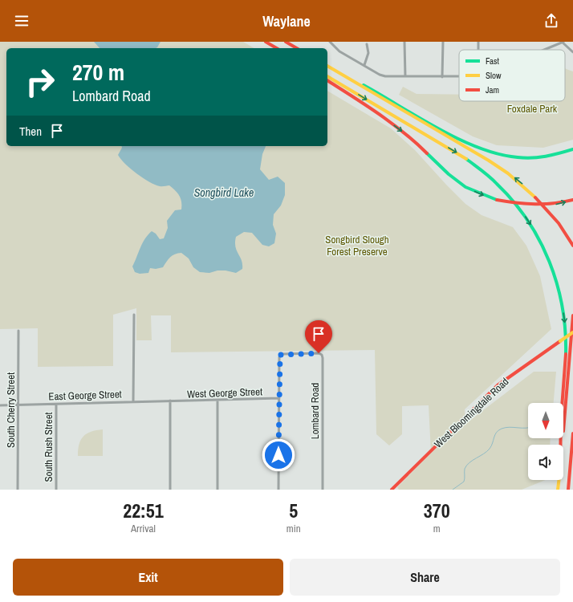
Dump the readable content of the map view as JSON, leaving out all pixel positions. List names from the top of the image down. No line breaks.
{"streets":{"main road":["West Bloomingdale Road"],"street":["West George Street","East George Street","South Cherry Street","Lombard Road","South Rush Street"]},"crossings":[["West George Street","East George Street"],["West George Street","Lombard Road"],["East George Street","South Cherry Street"],["East George Street","South Rush Street"]],"water":["Songbird Lake"],"parks":["Foxdale Park","Songbird Slough Forest Preserve"],"legend":["Fast","Slow","Jam"],"north":"bottom","page":{"header":"Waylane","turn":["270 m","Lombard Road"],"then":"Then","eta":["22:51","Arrival","5","min","370","m"],"buttons":["Exit","Share"]}}
